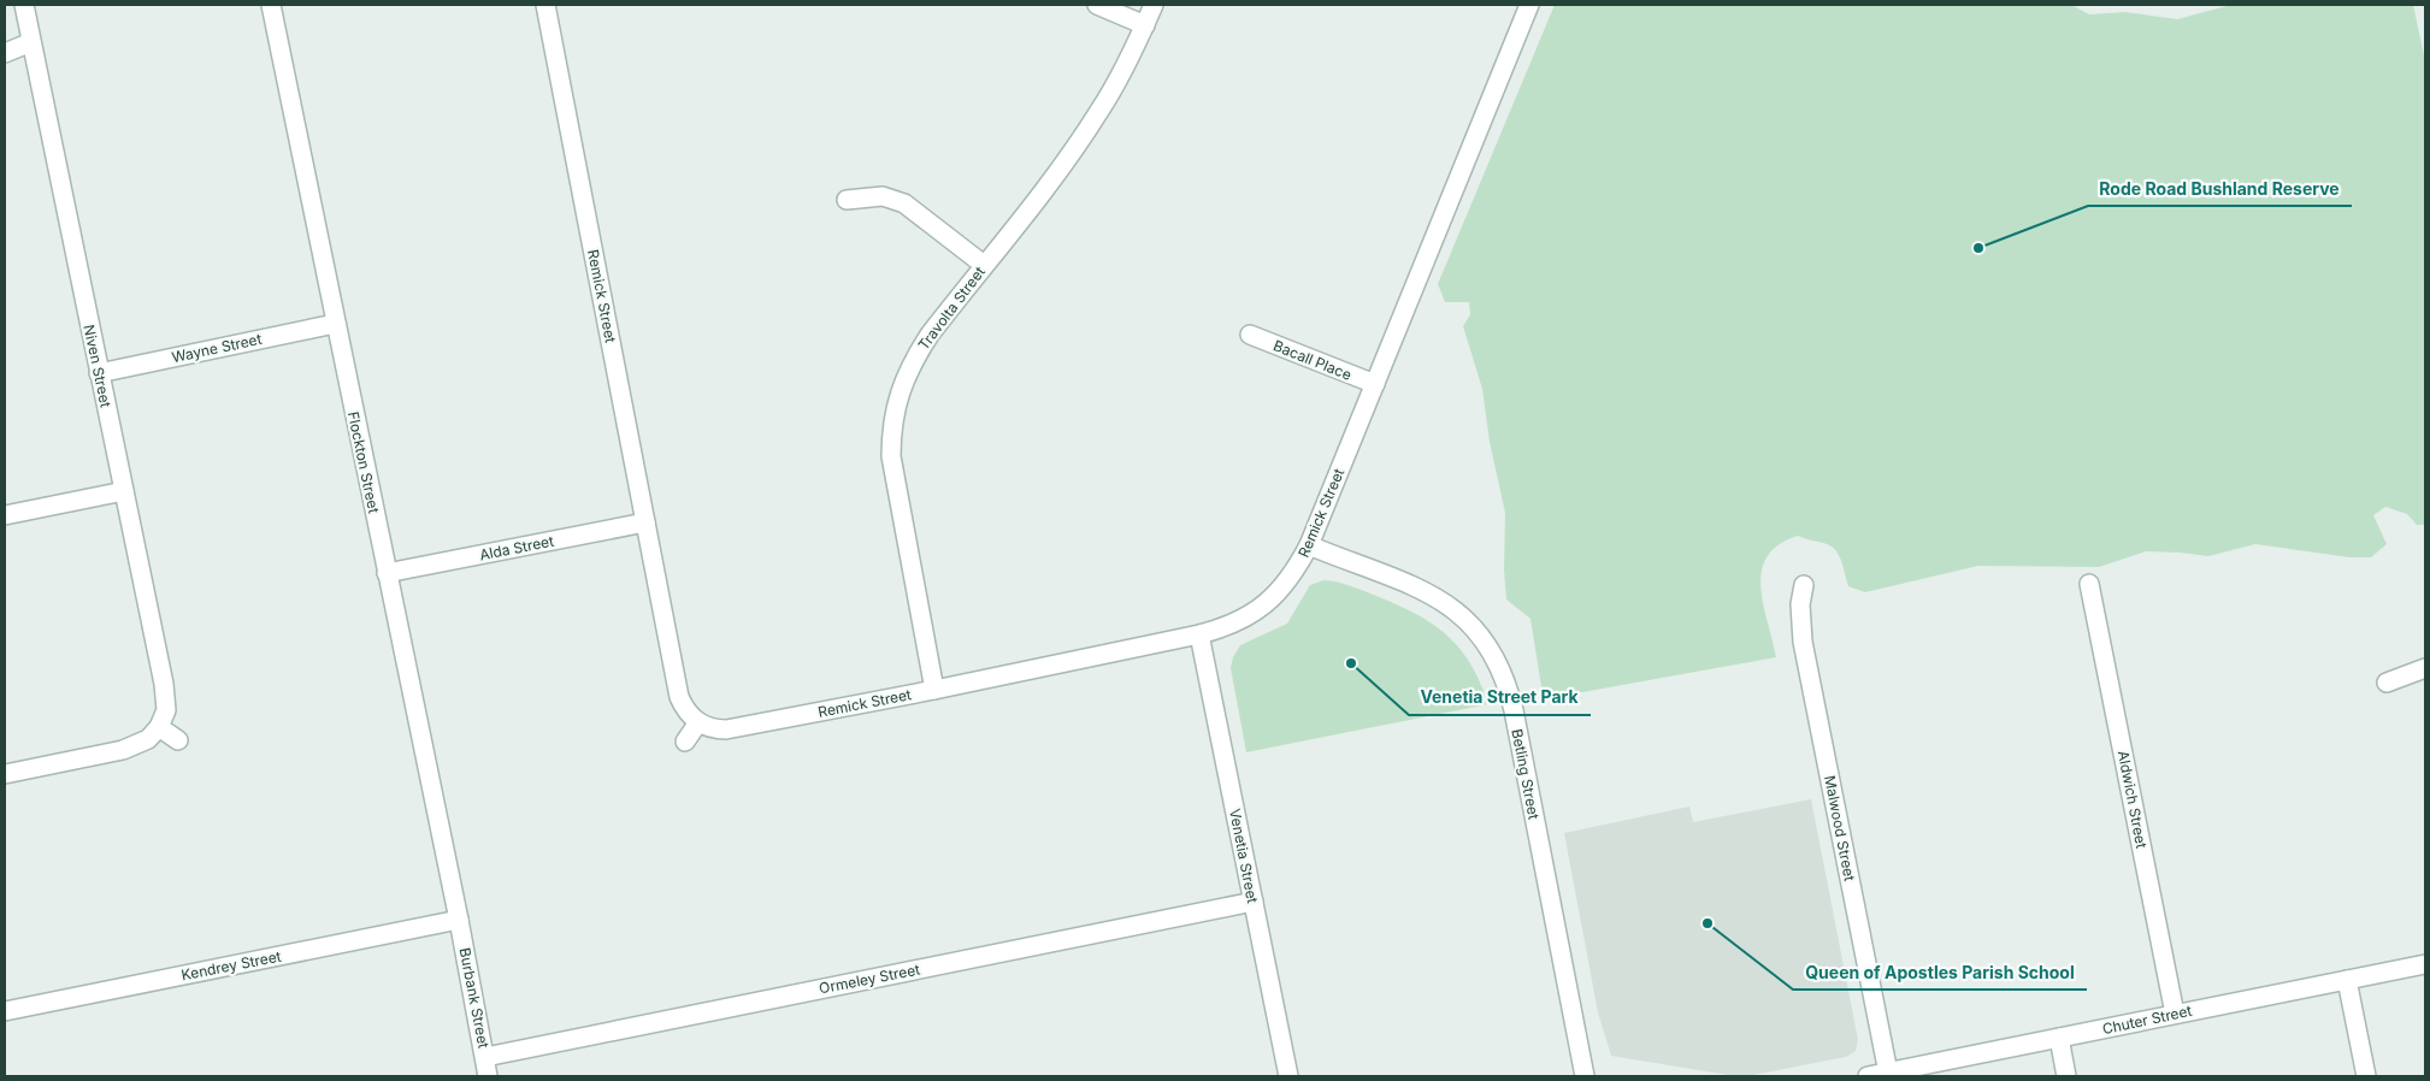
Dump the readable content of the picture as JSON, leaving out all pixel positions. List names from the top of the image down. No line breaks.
{"streets":{"street":["Remick Street","Travolta Street","Wayne Street","Bacall Place","Niven Street","Flockton Street","Alda Street","Betling Street","Aldwich Street","Malwood Street","Venetia Street","Kendrey Street","Ormeley Street","Burbank Street","Chuter Street"]},"crossings":[["Remick Street","Travolta Street"],["Remick Street","Bacall Place"],["Remick Street","Alda Street"],["Remick Street","Betling Street"],["Remick Street","Venetia Street"],["Wayne Street","Niven Street"],["Wayne Street","Flockton Street"],["Flockton Street","Alda Street"],["Flockton Street","Kendrey Street"],["Flockton Street","Burbank Street"],["Aldwich Street","Chuter Street"],["Malwood Street","Chuter Street"],["Venetia Street","Ormeley Street"],["Kendrey Street","Burbank Street"],["Ormeley Street","Burbank Street"]],"places":["Rode Road Bushland Reserve","Venetia Street Park","Queen of Apostles Parish School"]}
